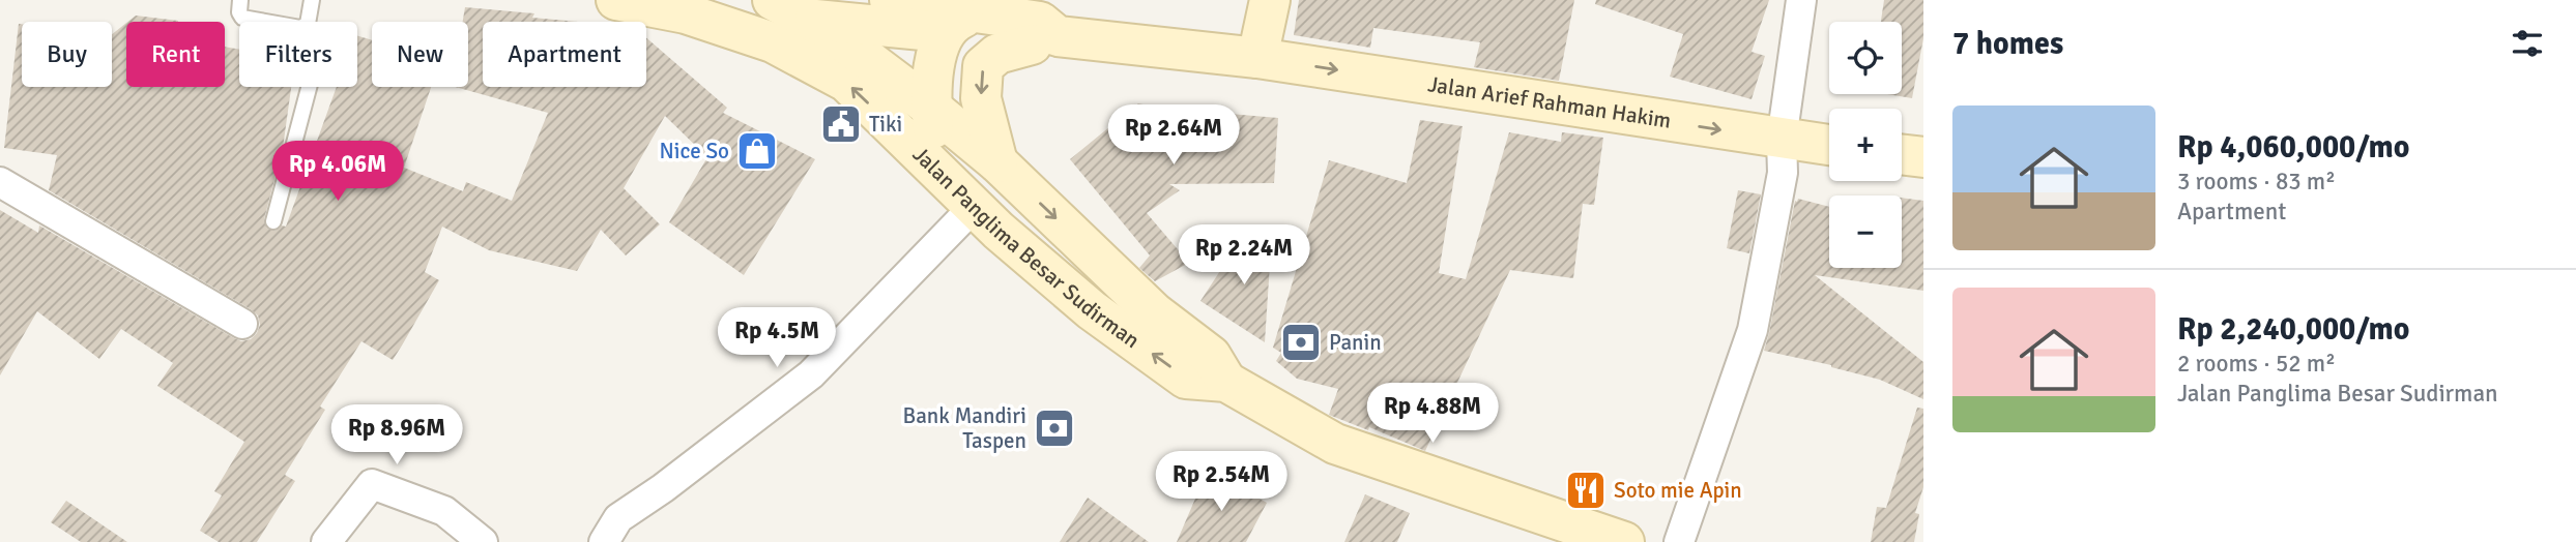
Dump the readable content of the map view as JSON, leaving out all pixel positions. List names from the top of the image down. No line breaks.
{"streets":{"main road":["Jalan Arief Rahman Hakim","Jalan Panglima Besar Sudirman"]},"crossings":[["Jalan Arief Rahman Hakim","Jalan Panglima Besar Sudirman"]],"one_way":["Jalan Arief Rahman Hakim"],"places":{"public building":["Tiki"],"shop":["Nice So"],"bank":["Panin","Bank Mandiri Taspen"],"restaurant":["Soto mie Apin"]},"page":{"heading":"7 homes","map_buttons":["+","−"],"chip":["Buy","Rent","Filters","New","Apartment"],"list":[{"name":"Rp 4,060,000/mo","note":"3 rooms · 83 m² · Apartment"},{"name":"Rp 2,240,000/mo","note":"2 rooms · 52 m² · Jalan Panglima Besar Sudirman"}],"price":["Rp 2.64M","Rp 4.06M","Rp 2.24M","Rp 4.5M","Rp 4.88M","Rp 8.96M","Rp 2.54M"]}}
